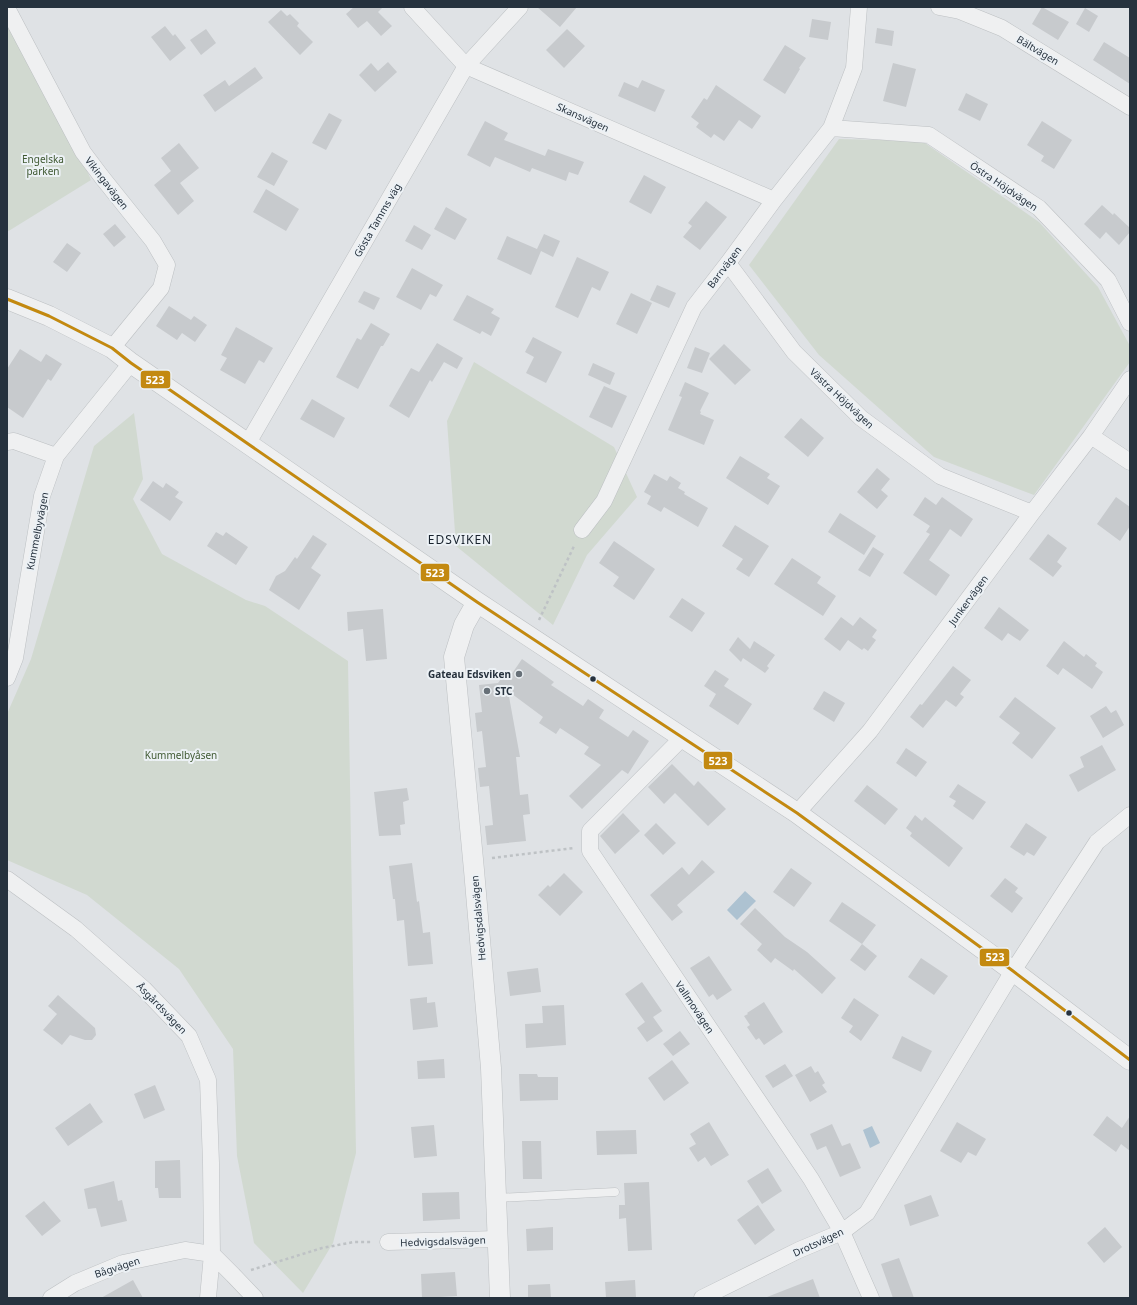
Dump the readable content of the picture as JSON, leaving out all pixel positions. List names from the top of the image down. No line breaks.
{"streets":{"street":["Bältvägen","Skansvägen","Vikingavägen","Östra Höjdvägen","Gösta Tamms väg","Barrvägen","Västra Höjdvägen","Kummelbyvägen","Junkervägen","Hedvigsdalsvägen","Vallmovägen","Åsgårdsvägen","Drotsvägen","Bågvägen"]},"crossings":[["Skansvägen","Gösta Tamms väg"],["Skansvägen","Barrvägen"],["Östra Höjdvägen","Barrvägen"],["Barrvägen","Västra Höjdvägen"],["Västra Höjdvägen","Junkervägen"],["Vallmovägen","Drotsvägen"],["Åsgårdsvägen","Bågvägen"]],"districts":["EDSVIKEN"],"parks":["Engelska parken","Kummelbyåsen"],"places":["Gateau Edsviken","STC"],"lines":["transit line 523"]}
